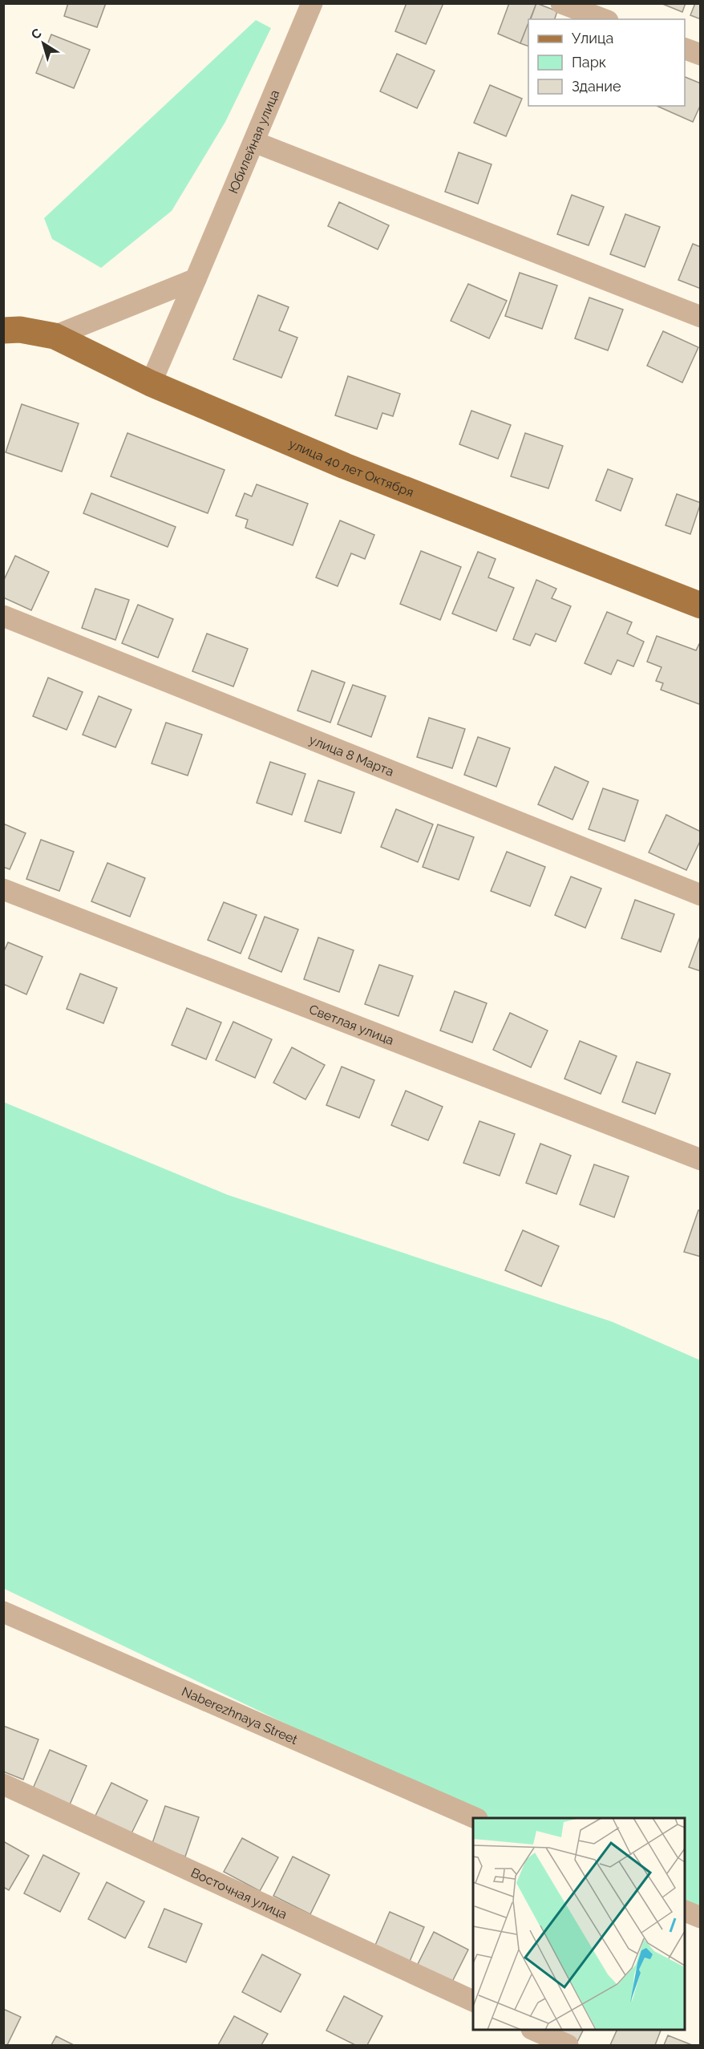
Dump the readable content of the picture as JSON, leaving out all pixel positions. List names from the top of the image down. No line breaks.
{"streets":{"main road":["улица 40 лет Октября"],"street":["Юбилейная улица","улица 8 Марта","Светлая улица","Naberezhnaya Street","Восточная улица"]},"crossings":[["Юбилейная улица","улица 40 лет Октября"]],"legend":["Улица","Парк","Здание"],"north":"top left"}
